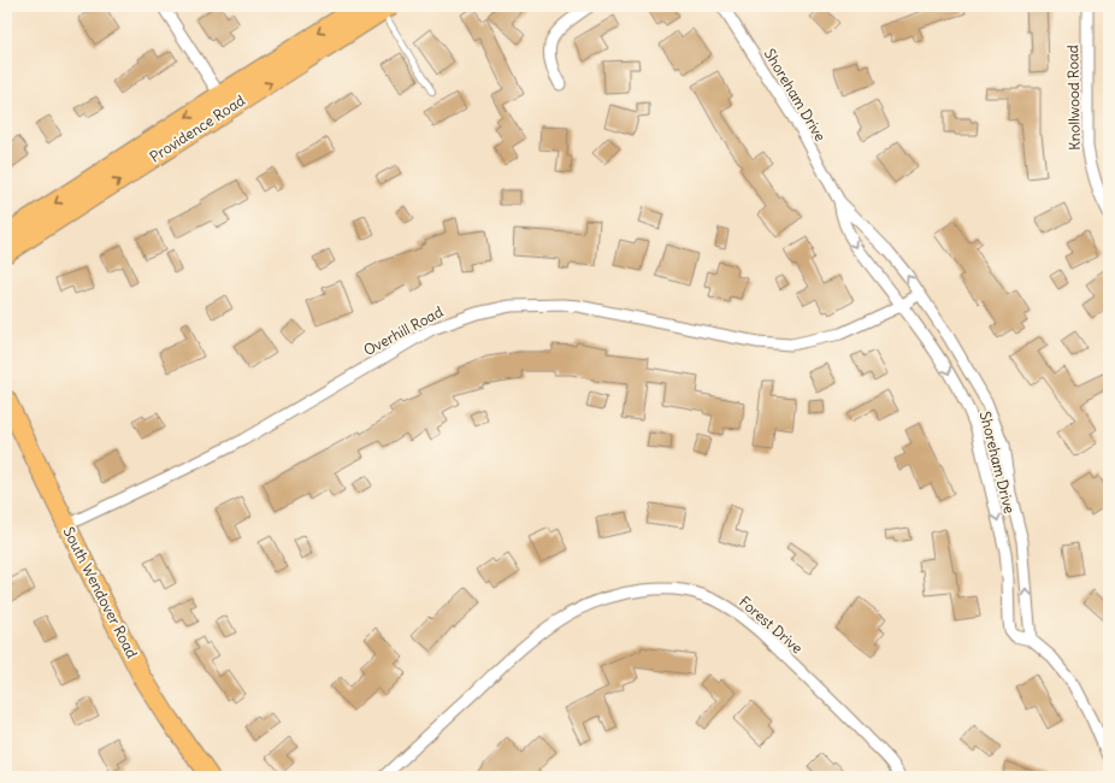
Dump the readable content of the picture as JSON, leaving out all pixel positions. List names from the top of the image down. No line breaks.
{"streets":{"main road":["Providence Road","South Wendover Road"],"street":["Shoreham Drive","Knollwood Road","Overhill Road","Forest Drive"]},"crossings":[["Shoreham Drive","Overhill Road"],["Overhill Road","South Wendover Road"]]}
